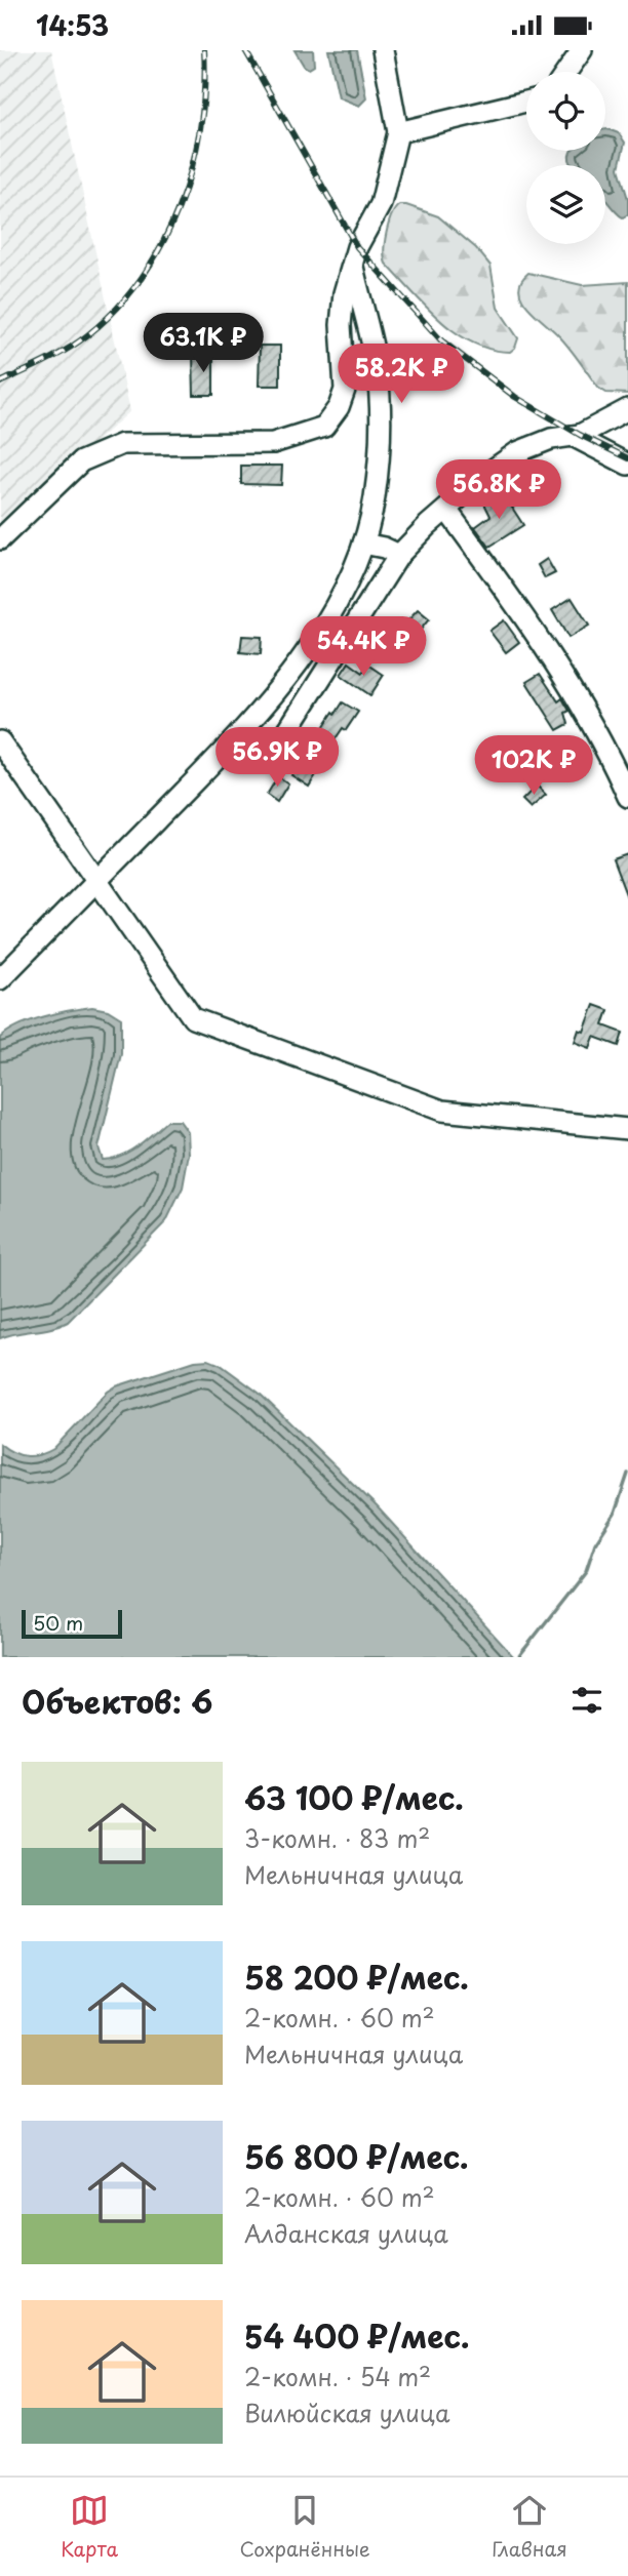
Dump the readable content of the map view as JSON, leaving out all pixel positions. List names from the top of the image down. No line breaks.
{"scale_bar":"50 m","page":{"status":"14:53","price":["63.1K ₽","58.2K ₽","56.8K ₽","54.4K ₽","56.9K ₽","102K ₽"],"scale":"50 m","heading":"Объектов: 6","list":[{"name":"63 100 ₽/мес.","note":"3-комн. · 83 m² · Мельничная улица"},{"name":"58 200 ₽/мес.","note":"2-комн. · 60 m² · Мельничная улица"},{"name":"56 800 ₽/мес.","note":"2-комн. · 60 m² · Алданская улица"},{"name":"54 400 ₽/мес.","note":"2-комн. · 54 m² · Вилюйская улица"}],"tabs":["Карта","Сохранённые","Главная"]}}
